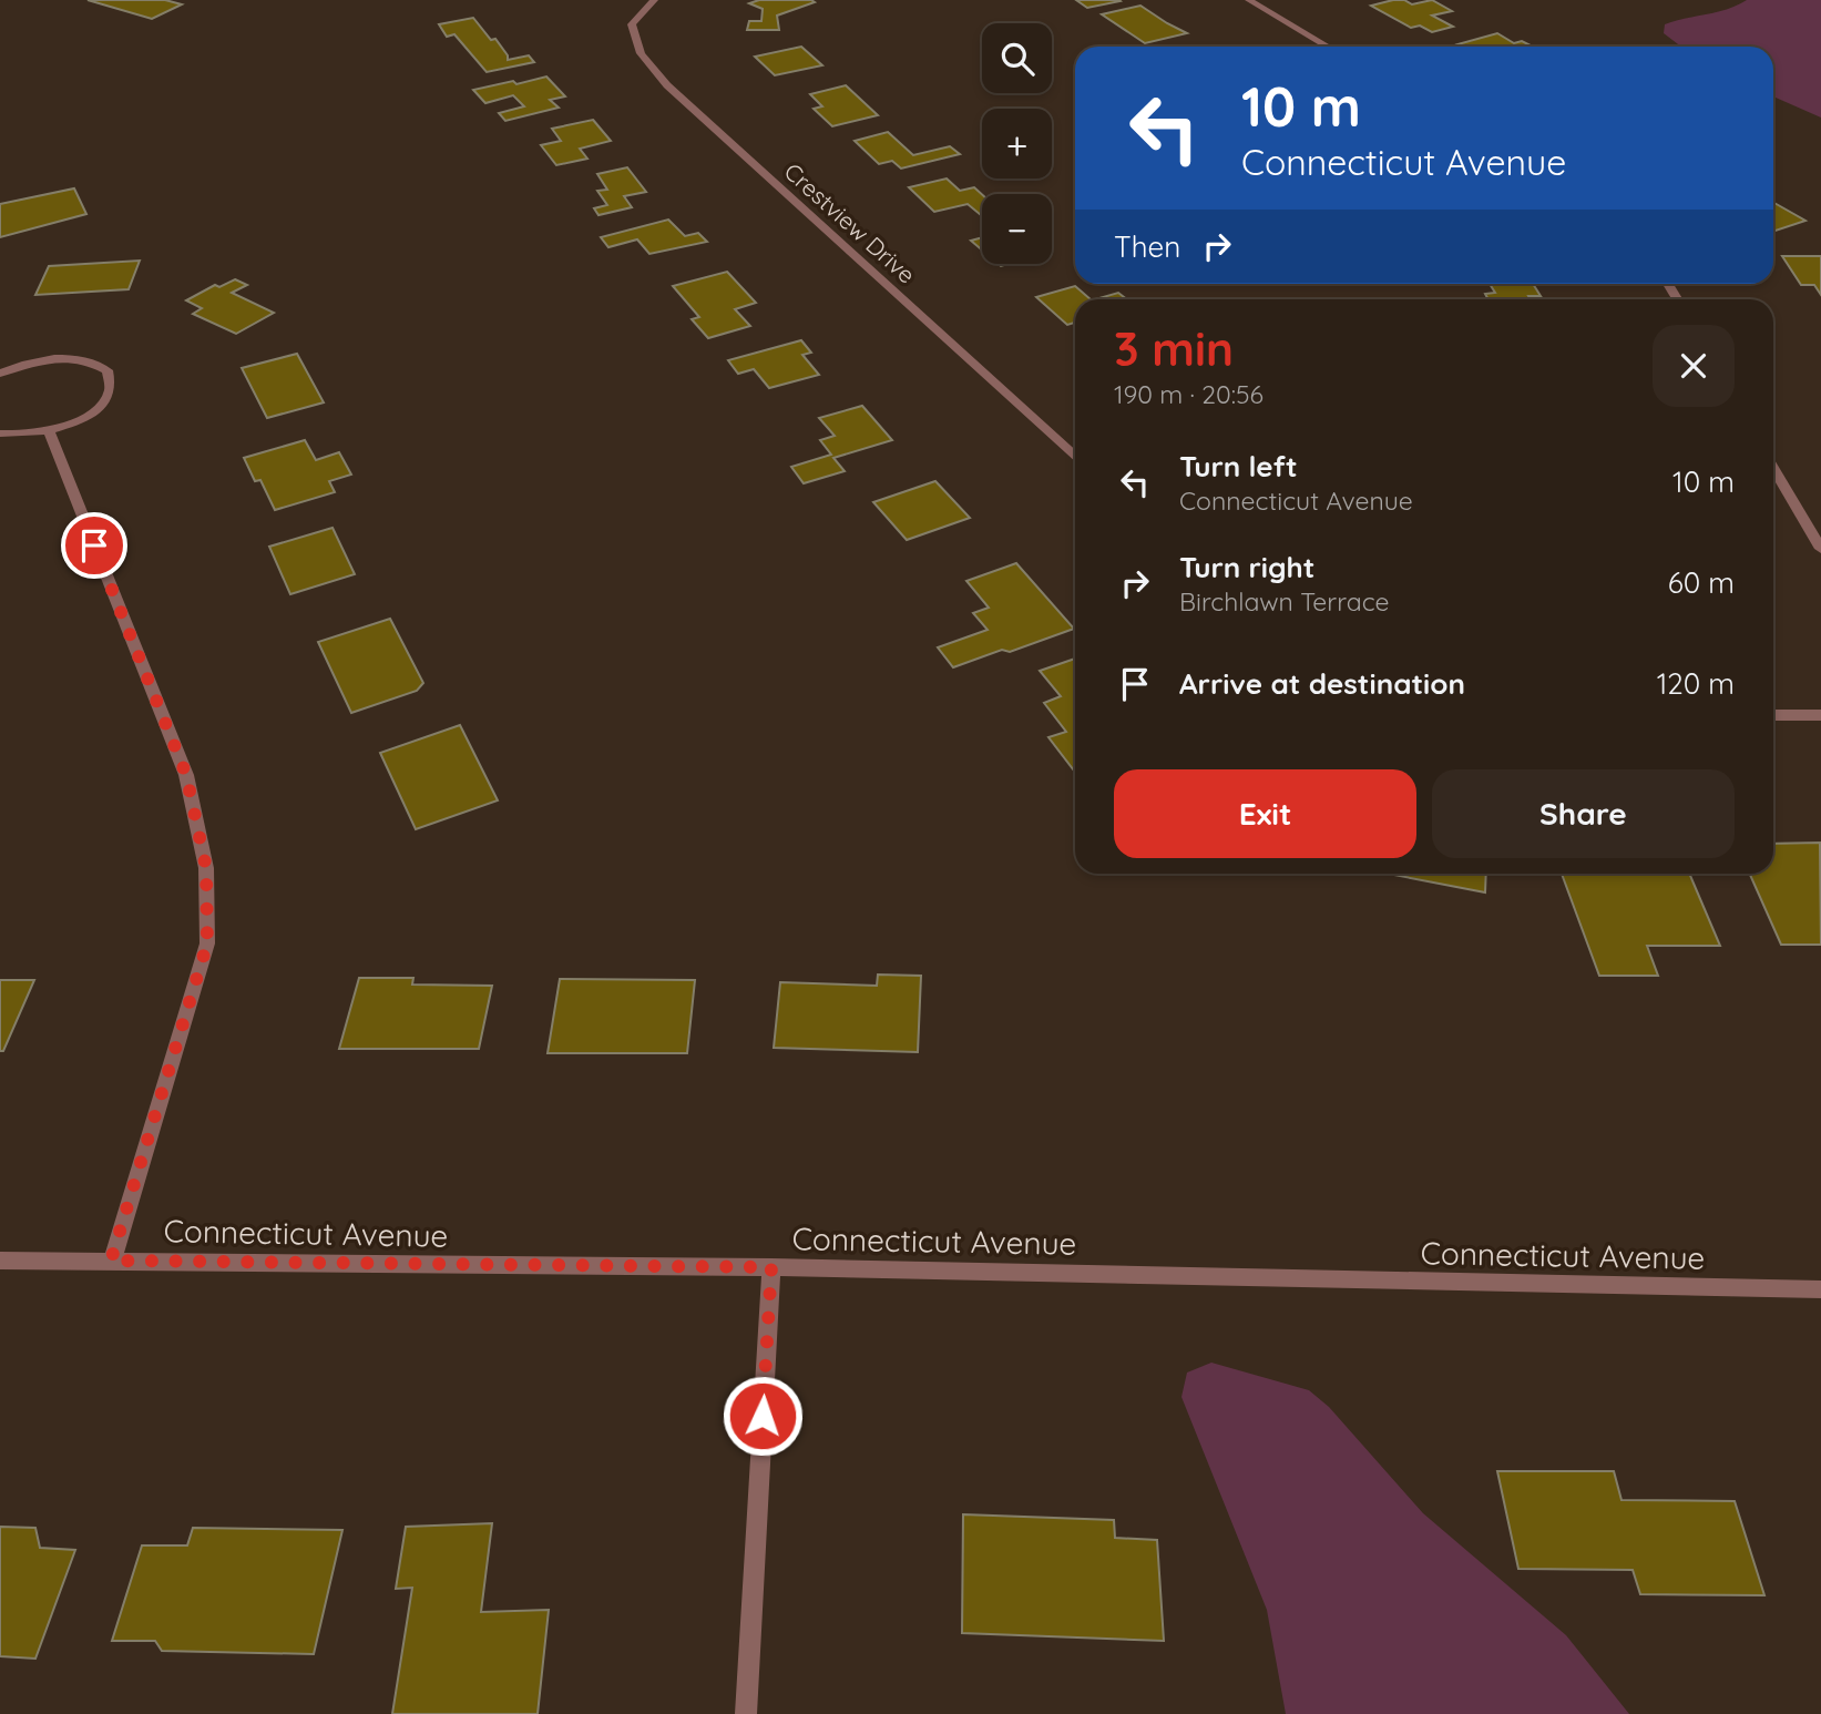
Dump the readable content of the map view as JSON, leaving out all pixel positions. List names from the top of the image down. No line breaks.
{"streets":{"street":["Crestview Drive","Connecticut Avenue"]},"page":{"map_buttons":["+","−"],"turn":["10 m","Connecticut Avenue"],"then":"Then","heading":["3 min","190 m · 20:56"],"list":[{"name":"Turn left","note":"Connecticut Avenue","value":"10 m"},{"name":"Turn right","note":"Birchlawn Terrace","value":"60 m"},{"name":"Arrive at destination","value":"120 m"}],"buttons":["Exit","Share"]}}
